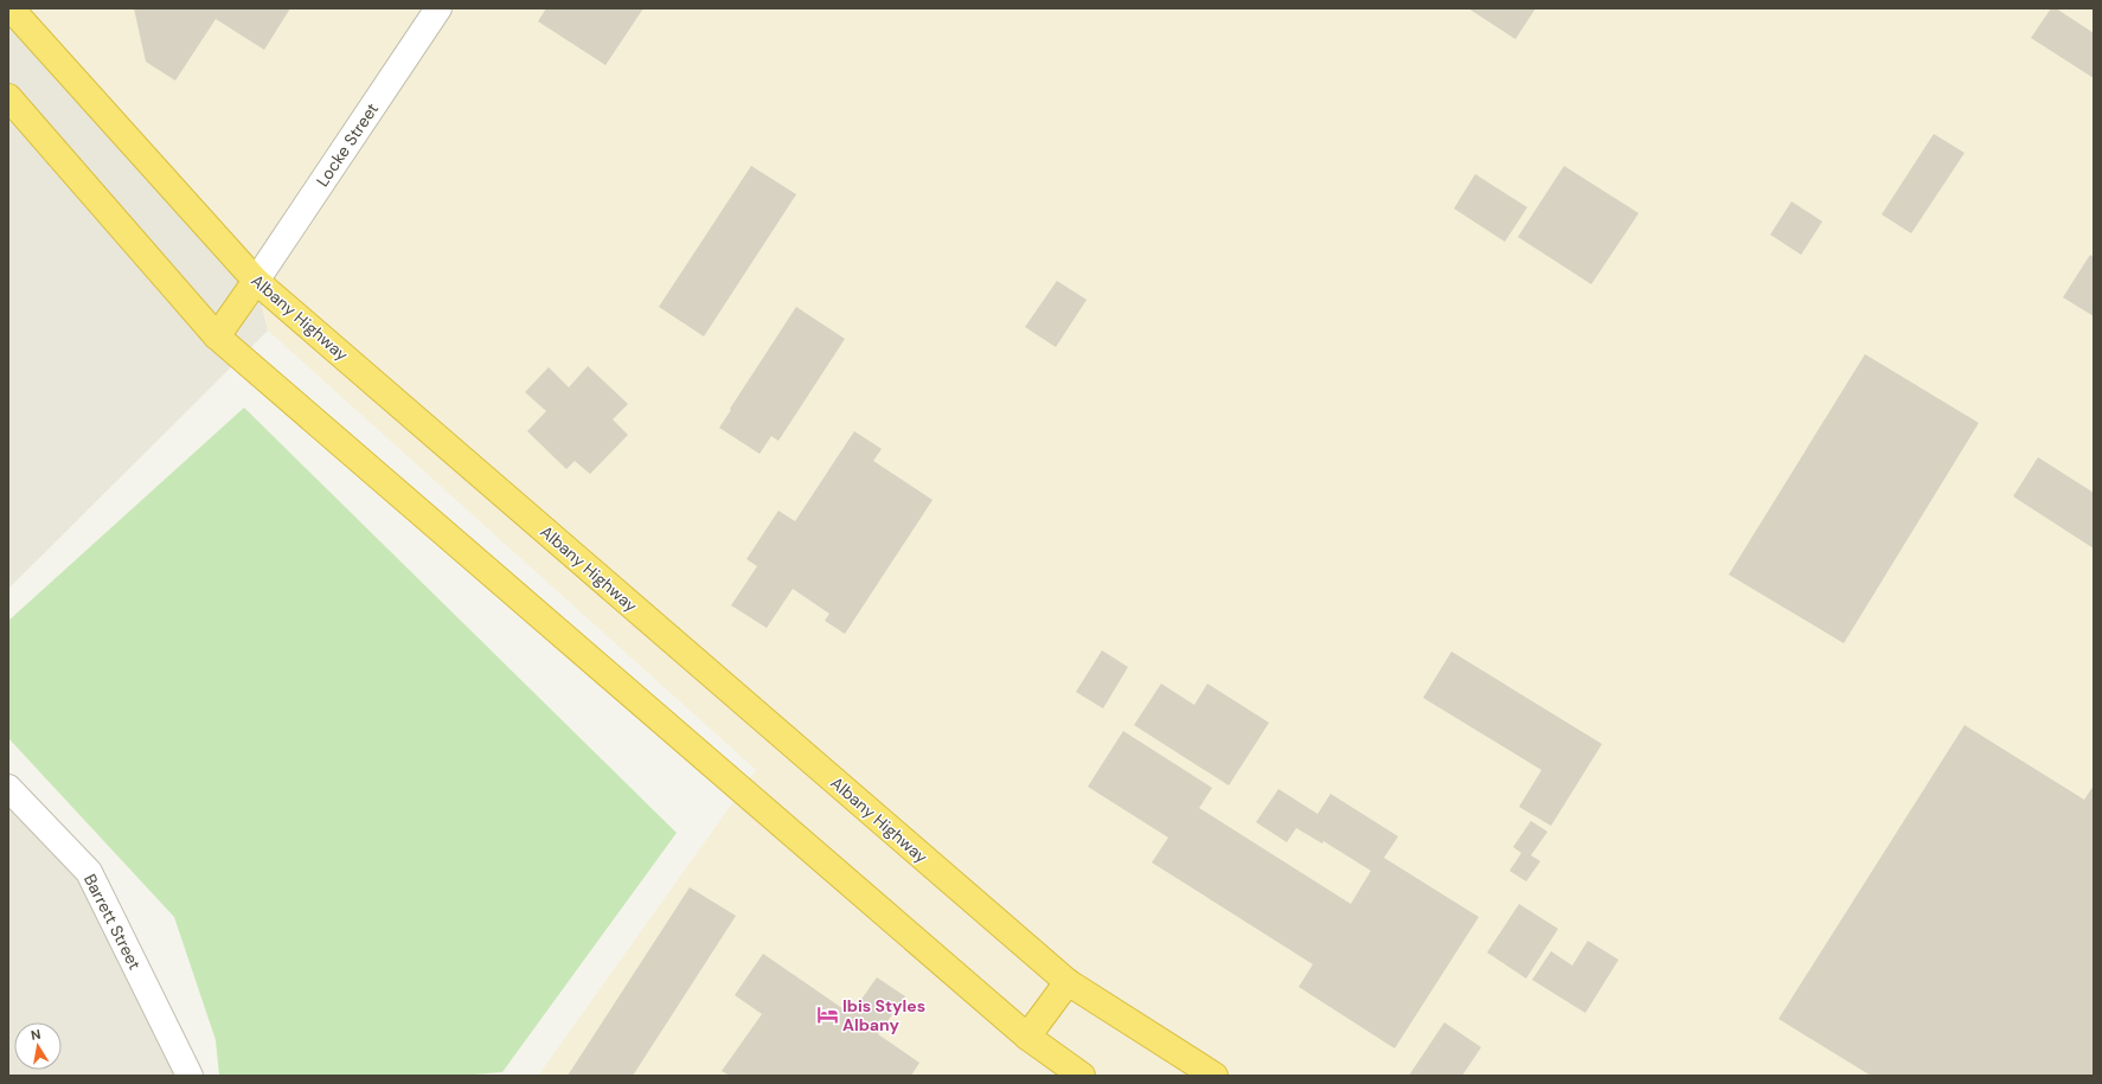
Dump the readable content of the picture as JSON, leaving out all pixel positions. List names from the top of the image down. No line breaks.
{"streets":{"highway":["Albany Highway"],"street":["Locke Street","Barrett Street"]},"crossings":[["Locke Street","Albany Highway"]],"places":{"hotel":["Ibis Styles Albany"]},"north":"top"}
